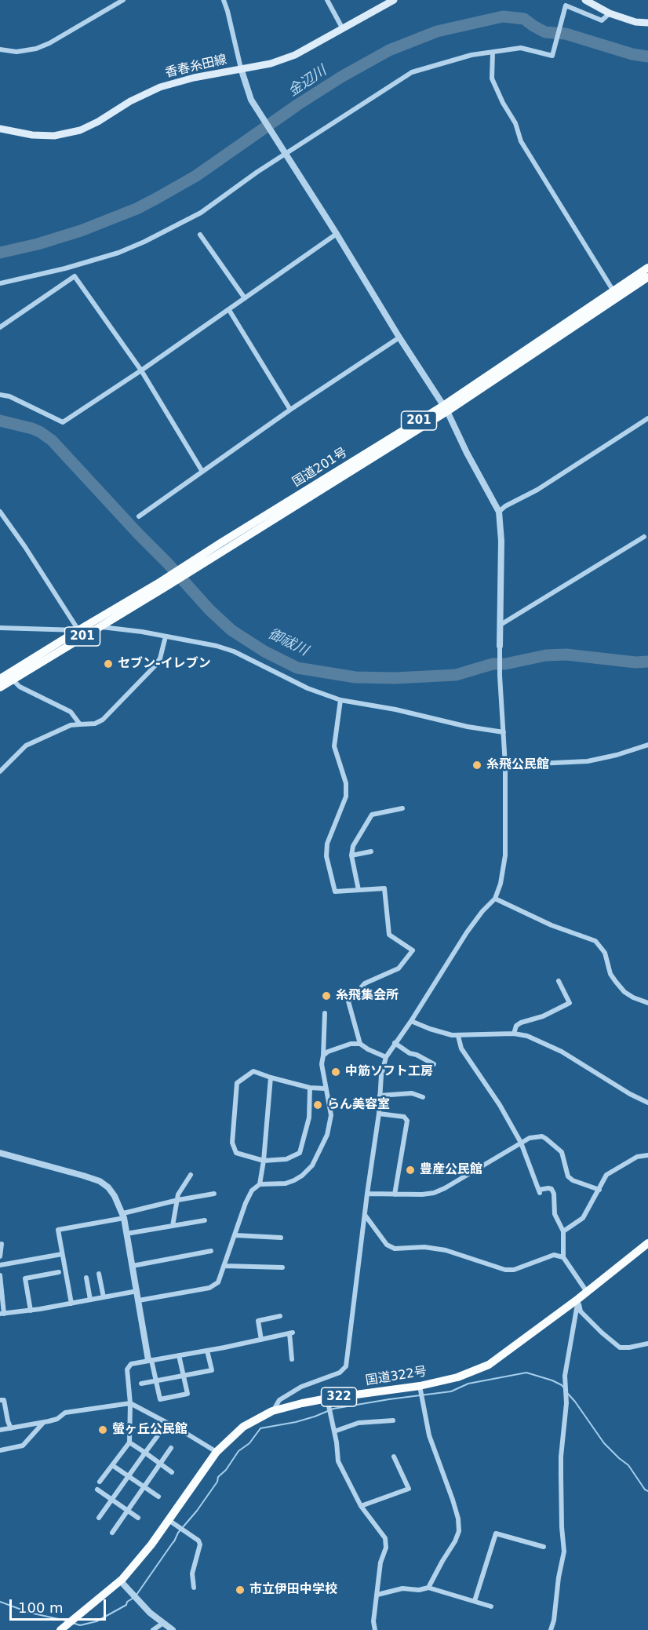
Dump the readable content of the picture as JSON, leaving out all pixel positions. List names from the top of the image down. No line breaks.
{"streets":{"highway":["201","国道201号","国道322号","322"],"main road":["香春糸田線"]},"water":["金辺川","御祓川"],"places":["セブン-イレブン","糸飛公民館","糸飛集会所","中筋ソフト工房","らん美容室","豊産公民館","螢ヶ丘公民館","市立伊田中学校"],"scale_bar":"100 m"}
